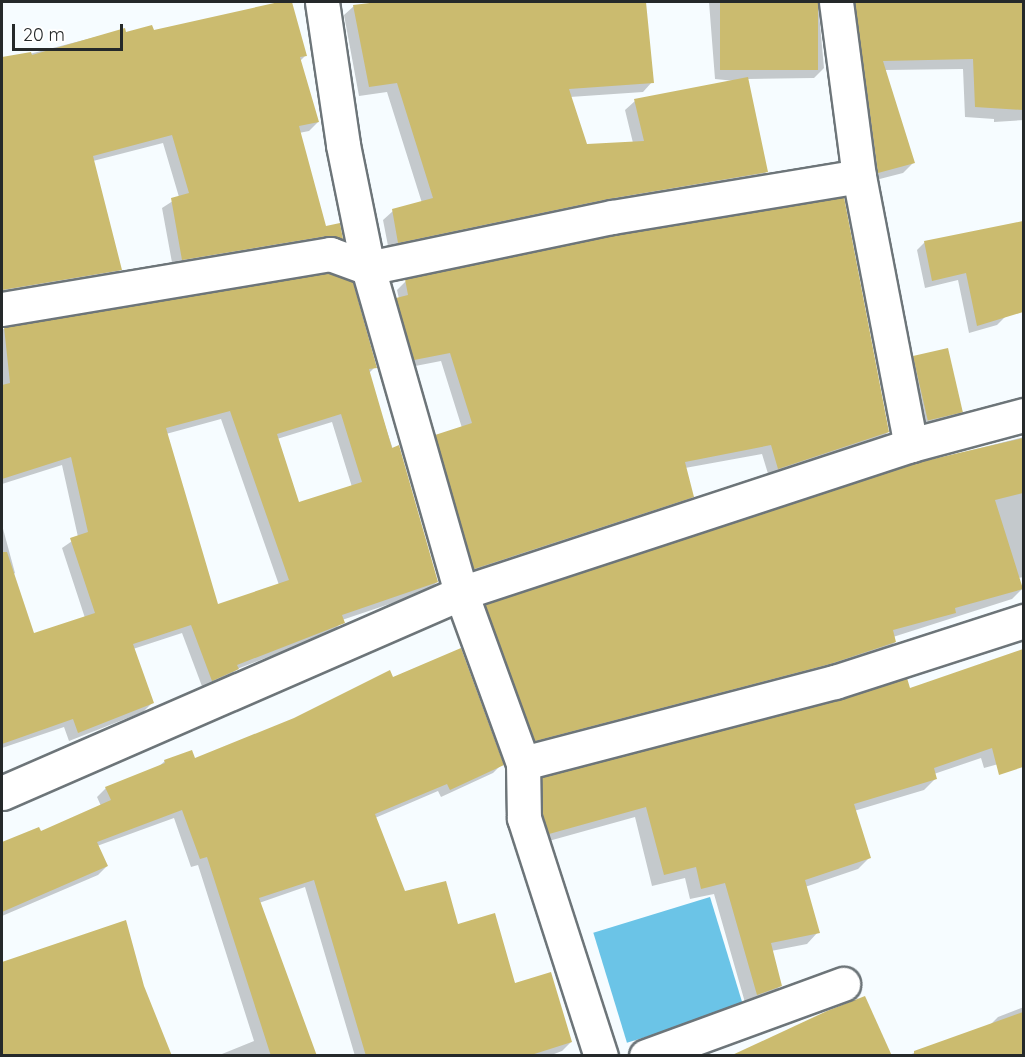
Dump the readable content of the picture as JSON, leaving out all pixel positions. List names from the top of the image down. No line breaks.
{"scale_bar":"20 m"}
